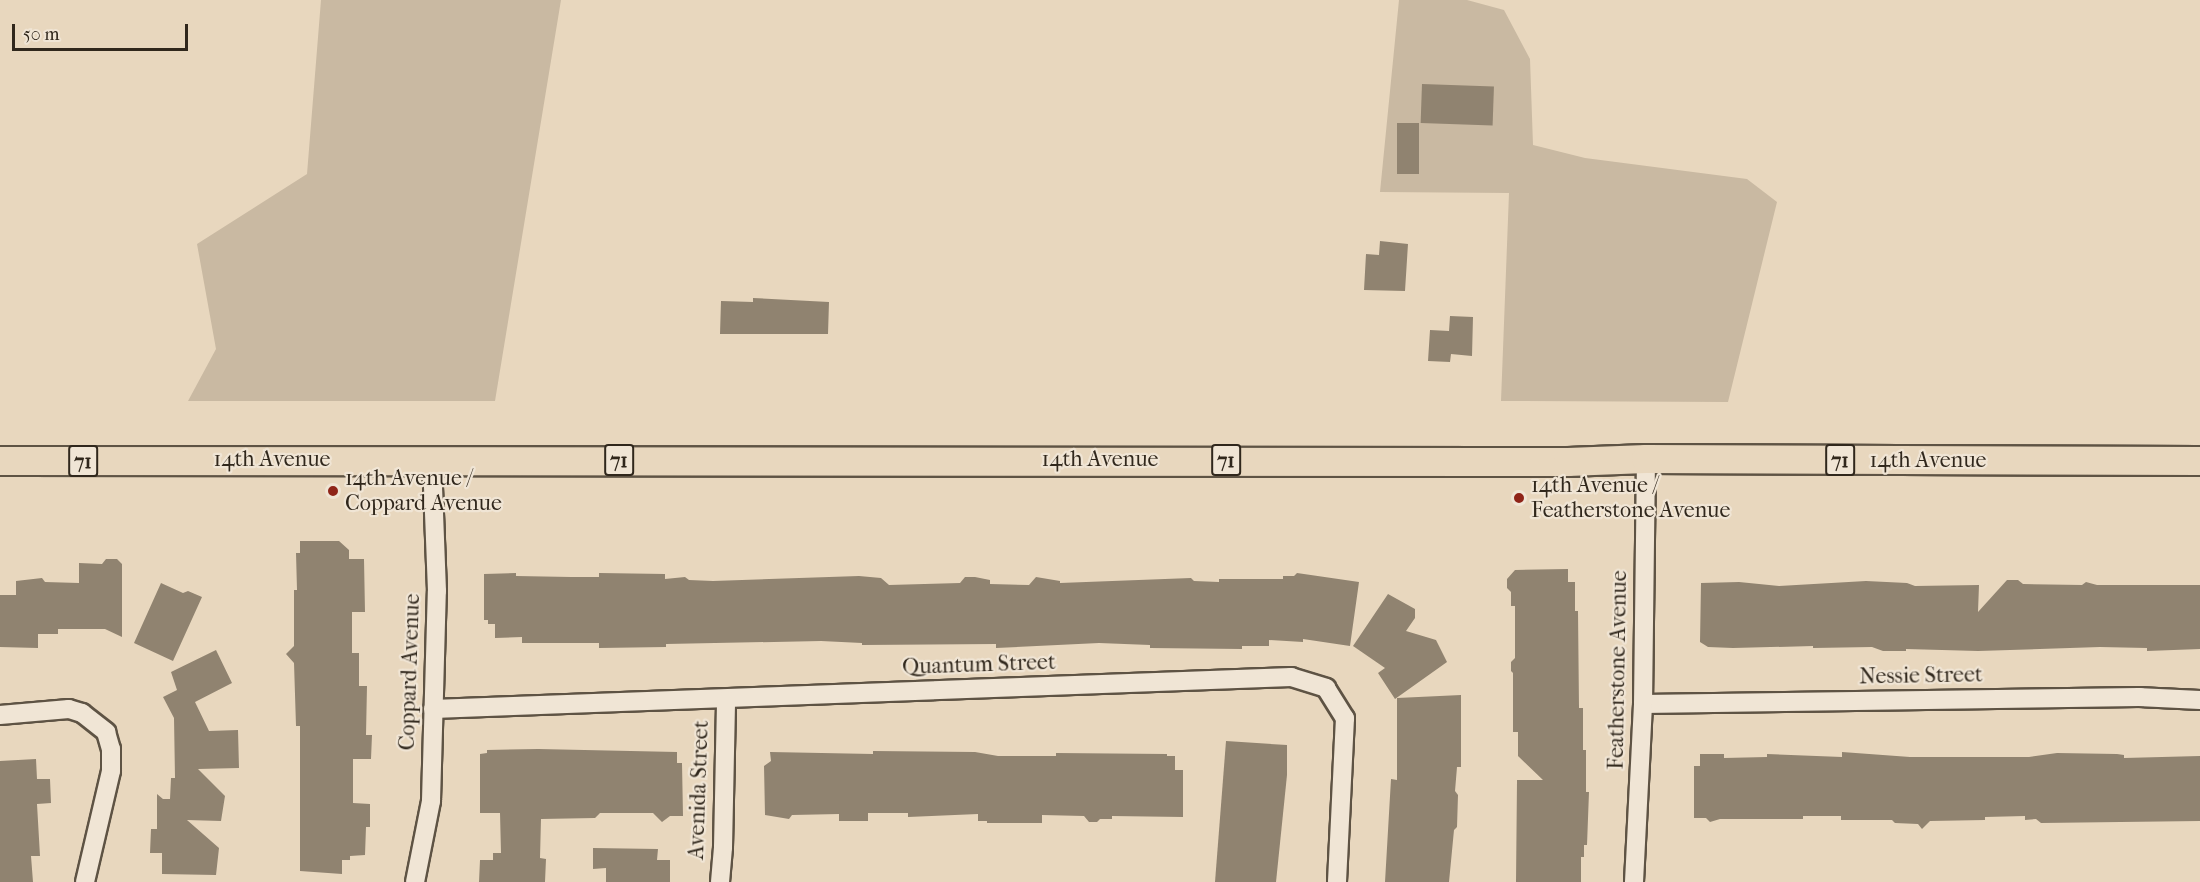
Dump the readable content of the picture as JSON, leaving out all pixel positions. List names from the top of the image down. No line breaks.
{"streets":{"main road":["14th Avenue","71"],"street":["Quantum Street","Featherstone Avenue","Coppard Avenue","Nessie Street","Avenida Street"]},"crossings":[["14th Avenue","Featherstone Avenue"],["14th Avenue","Coppard Avenue"],["Quantum Street","Coppard Avenue"],["Quantum Street","Avenida Street"],["Featherstone Avenue","Nessie Street"]],"places":["14th Avenue / Coppard Avenue","14th Avenue / Featherstone Avenue"],"scale_bar":"50 m"}
